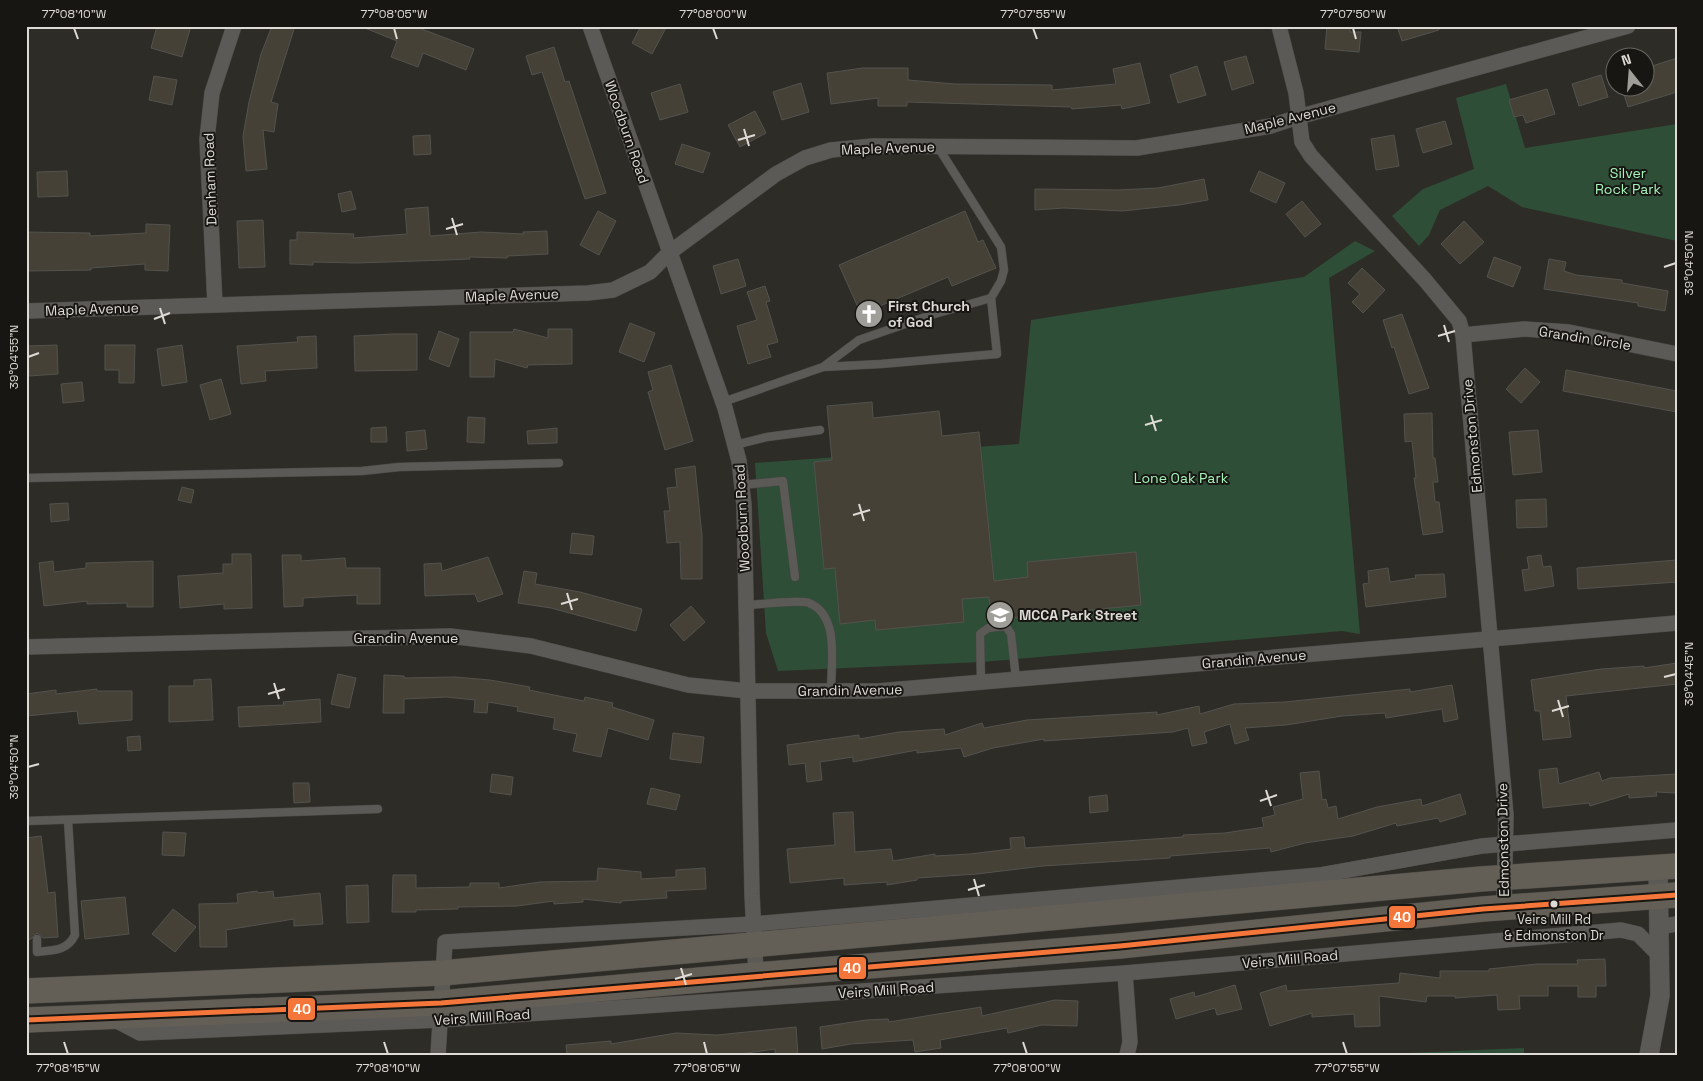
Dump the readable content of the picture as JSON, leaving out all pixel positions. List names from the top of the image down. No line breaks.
{"streets":{"main road":["Veirs Mill Road"],"street":["Maple Avenue","Woodburn Road","Denham Road","Grandin Circle","Edmonston Drive","Grandin Avenue"]},"crossings":[["Maple Avenue","Woodburn Road"],["Maple Avenue","Denham Road"],["Maple Avenue","Edmonston Drive"],["Woodburn Road","Grandin Avenue"],["Woodburn Road","Veirs Mill Road"],["Grandin Circle","Edmonston Drive"],["Edmonston Drive","Grandin Avenue"],["Edmonston Drive","Veirs Mill Road"]],"parks":["Silver Rock Park","Lone Oak Park"],"places":{"church":["First Church of God"],"school or university":["MCCA Park Street"],"other":["Veirs Mill Rd & Edmonston Dr"]},"lines":["transit line 40"],"north":"top","coordinates":["77°08'10\"W","77°08'05\"W","77°08'00\"W","77°07'55\"W","77°07'50\"W","39°04'50\"N","39°04'55\"N","39°04'45\"N","77°08'15\"W"]}
